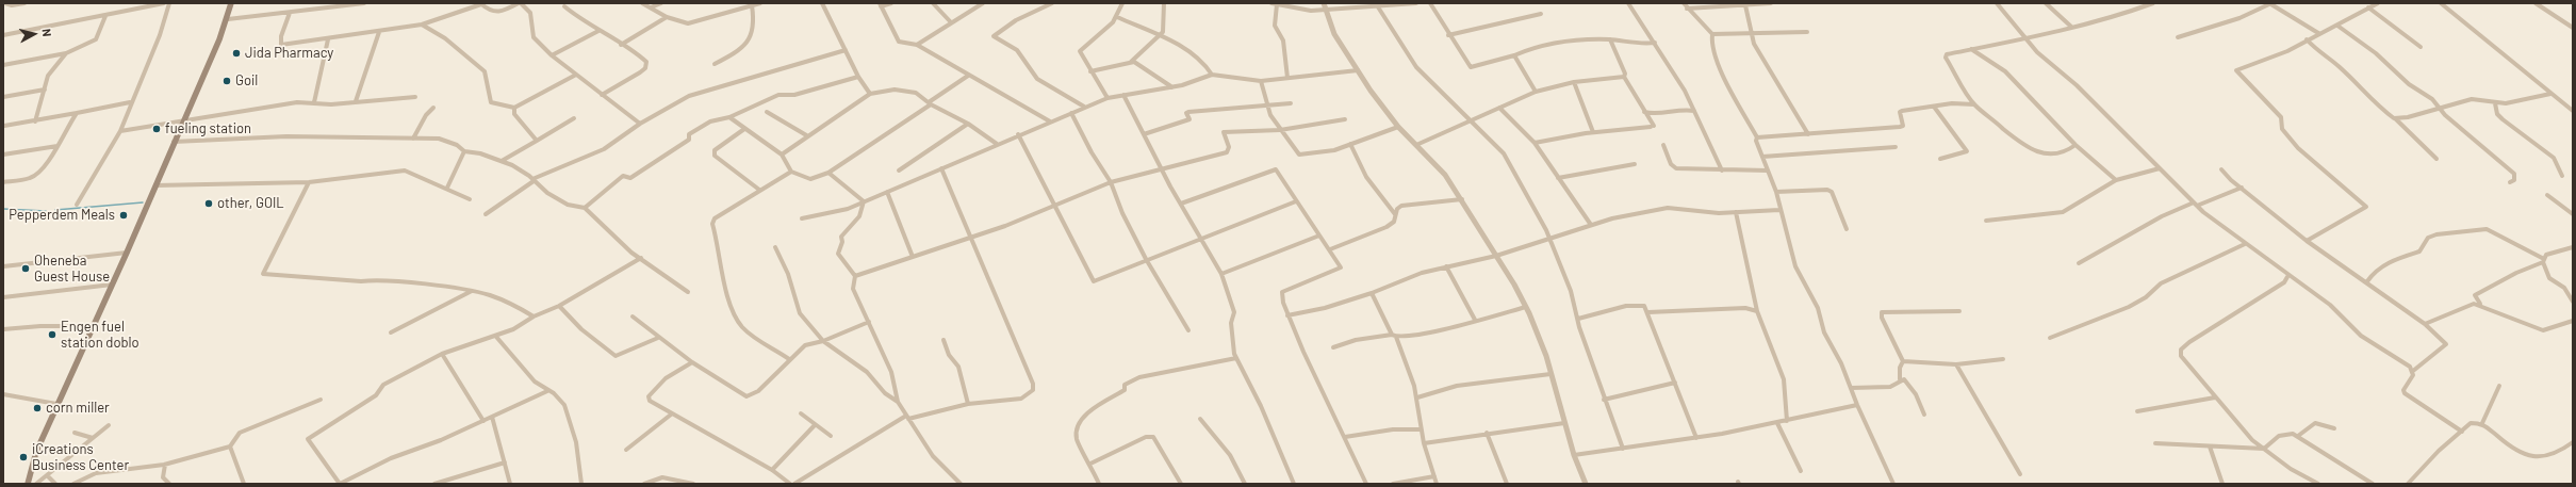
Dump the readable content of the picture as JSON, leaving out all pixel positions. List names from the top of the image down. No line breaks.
{"places":["Jida Pharmacy","Goil","fueling station","other, GOIL","Pepperdem Meals","Oheneba Guest House","Engen fuel station doblo","corn miller","iCreations Business Center"],"north":"right"}
